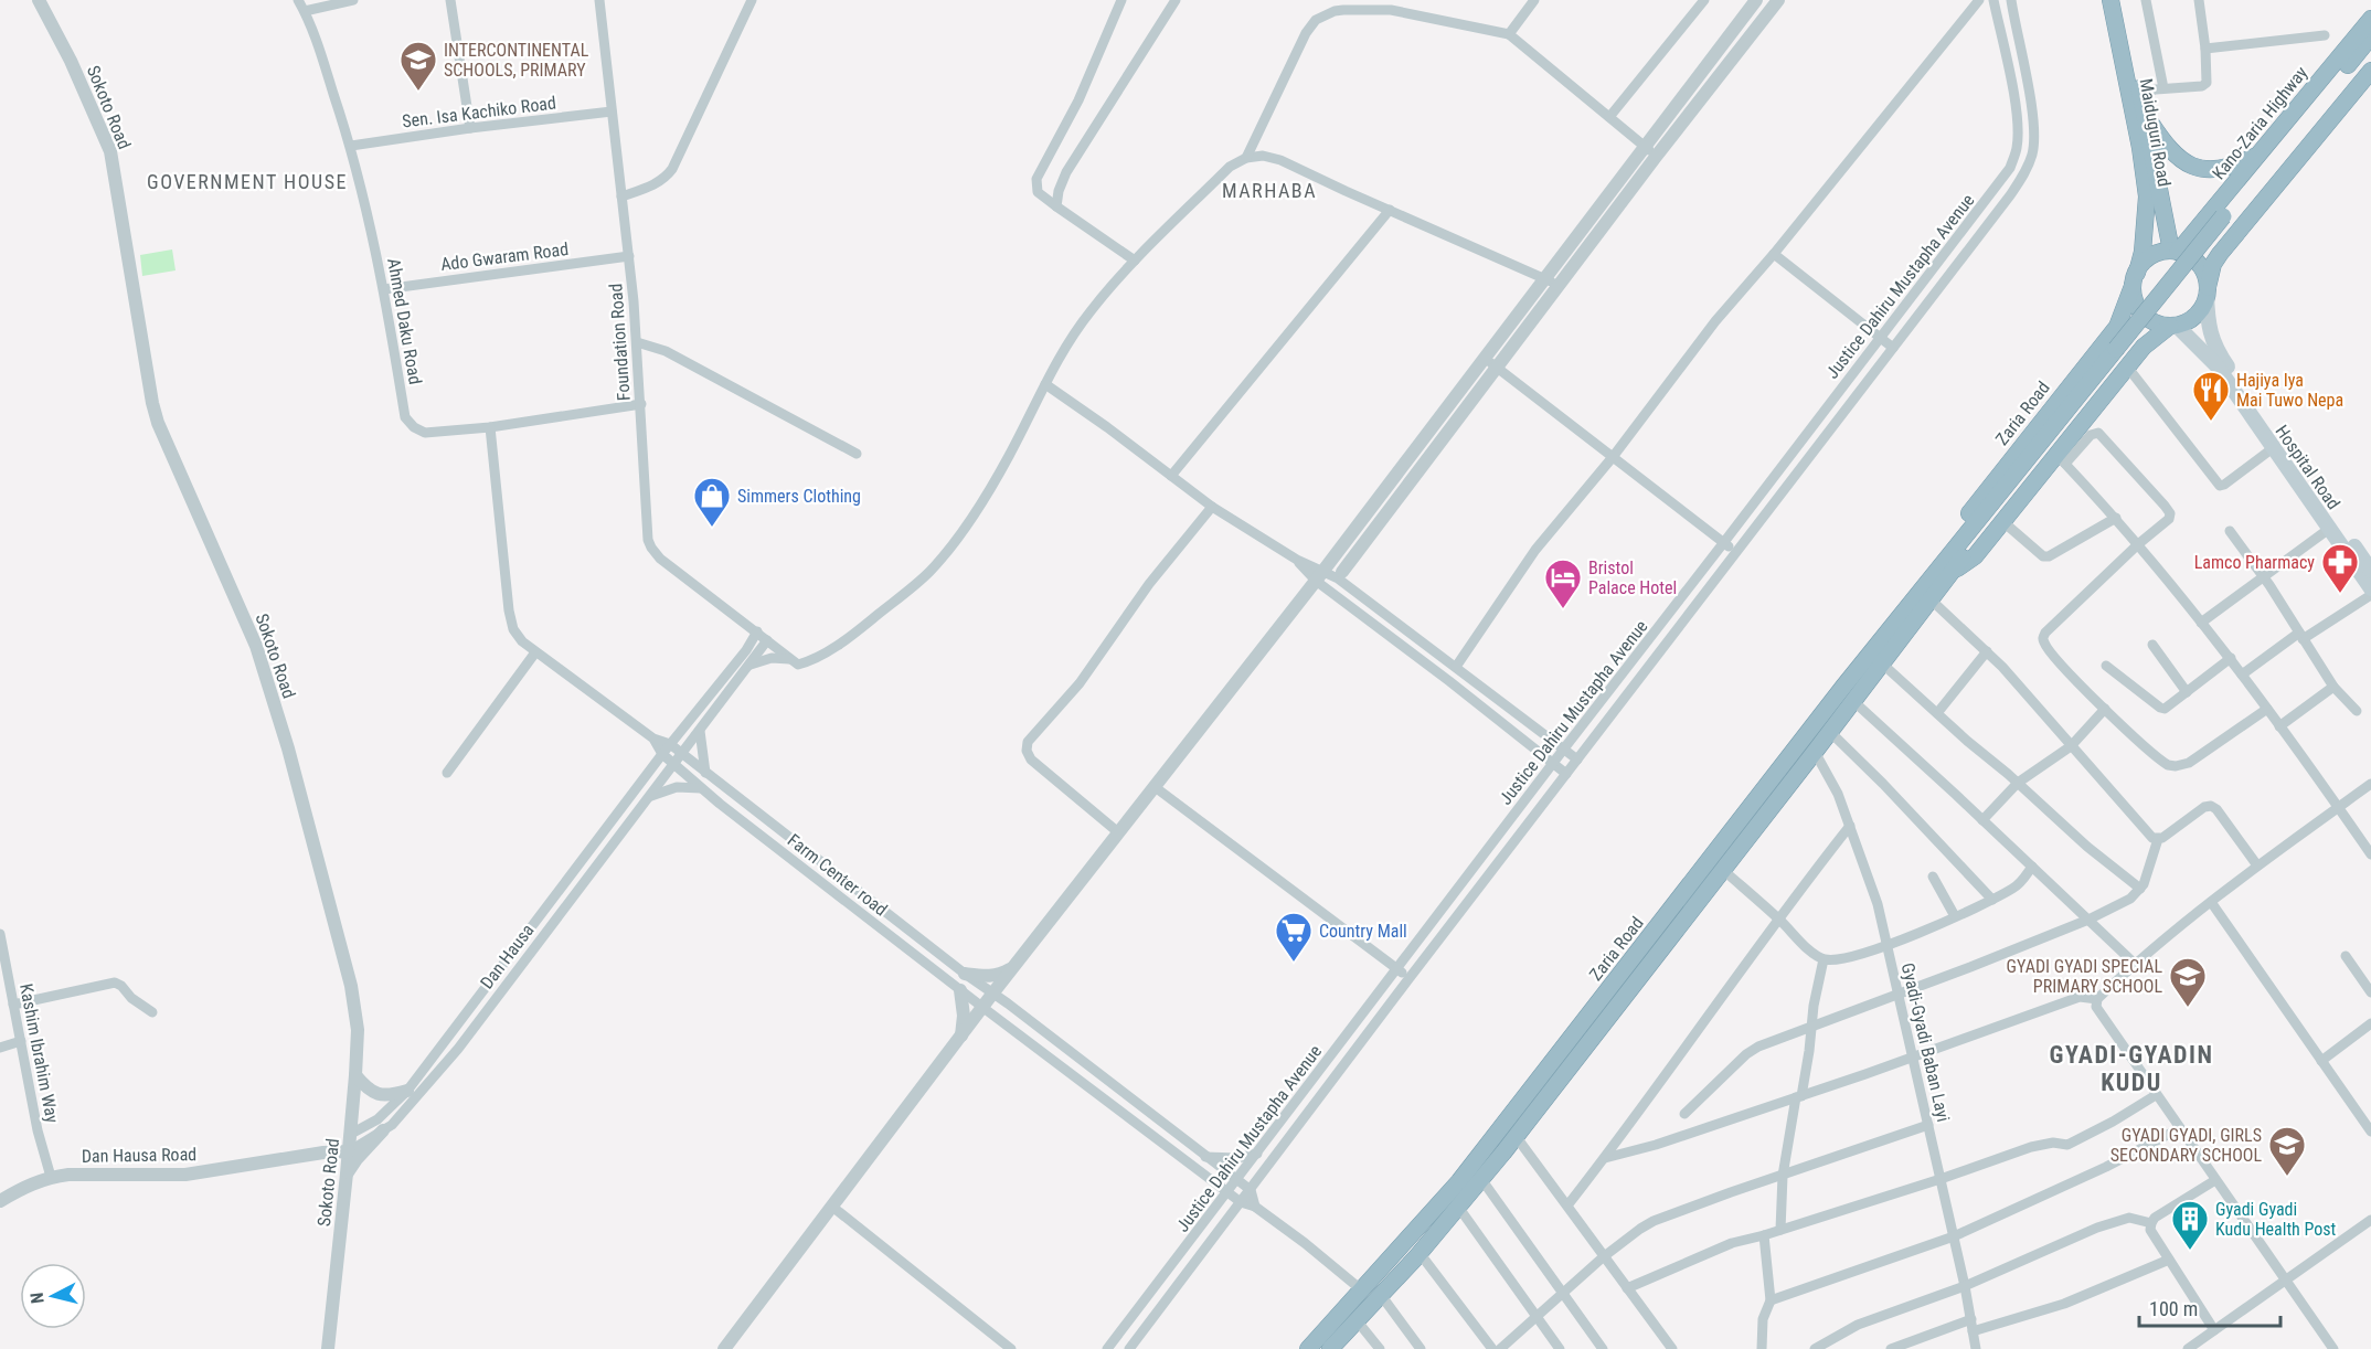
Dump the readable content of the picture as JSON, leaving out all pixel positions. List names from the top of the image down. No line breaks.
{"streets":{"highway":["Kano-Zaria Highway","Maiduguri Road","Zaria Road"],"main road":["Hospital Road"],"street":["Sokoto Road","Sen. Isa Kachiko Road","Ado Gwaram Road","Justice Dahiru Mustapha Avenue","Ahmed Daku Road","Foundation Road","Farm Center road","Dan Hausa","Gyadi-Gyadi Baban Layi","Kashim Ibrahim Way","Dan Hausa Road"]},"crossings":[["Sokoto Road","Dan Hausa"],["Sokoto Road","Dan Hausa Road"],["Sen. Isa Kachiko Road","Ahmed Daku Road"],["Sen. Isa Kachiko Road","Foundation Road"],["Kano-Zaria Highway","Maiduguri Road"],["Kano-Zaria Highway","Zaria Road"],["Maiduguri Road","Zaria Road"],["Ado Gwaram Road","Ahmed Daku Road"],["Ado Gwaram Road","Foundation Road"],["Justice Dahiru Mustapha Avenue","Farm Center road"],["Ahmed Daku Road","Foundation Road"],["Foundation Road","Dan Hausa"],["Zaria Road","Gyadi-Gyadi Baban Layi"],["Farm Center road","Dan Hausa"],["Dan Hausa","Dan Hausa Road"],["Kashim Ibrahim Way","Dan Hausa Road"]],"districts":["GOVERNMENT HOUSE","MARHABA","GYADI-GYADIN KUDU"],"places":{"school or university":["INTERCONTINENTAL SCHOOLS, PRIMARY","GYADI GYADI SPECIAL PRIMARY SCHOOL","GYADI GYADI, GIRLS SECONDARY SCHOOL"],"restaurant":["Hajiya Iya Mai Tuwo Nepa"],"shop":["Simmers Clothing"],"pharmacy":["Lamco Pharmacy"],"hotel":["Bristol Palace Hotel"],"supermarket":["Country Mall"],"building":["Gyadi Gyadi Kudu Health Post"]},"scale_bar":"100 m","north":"left"}
